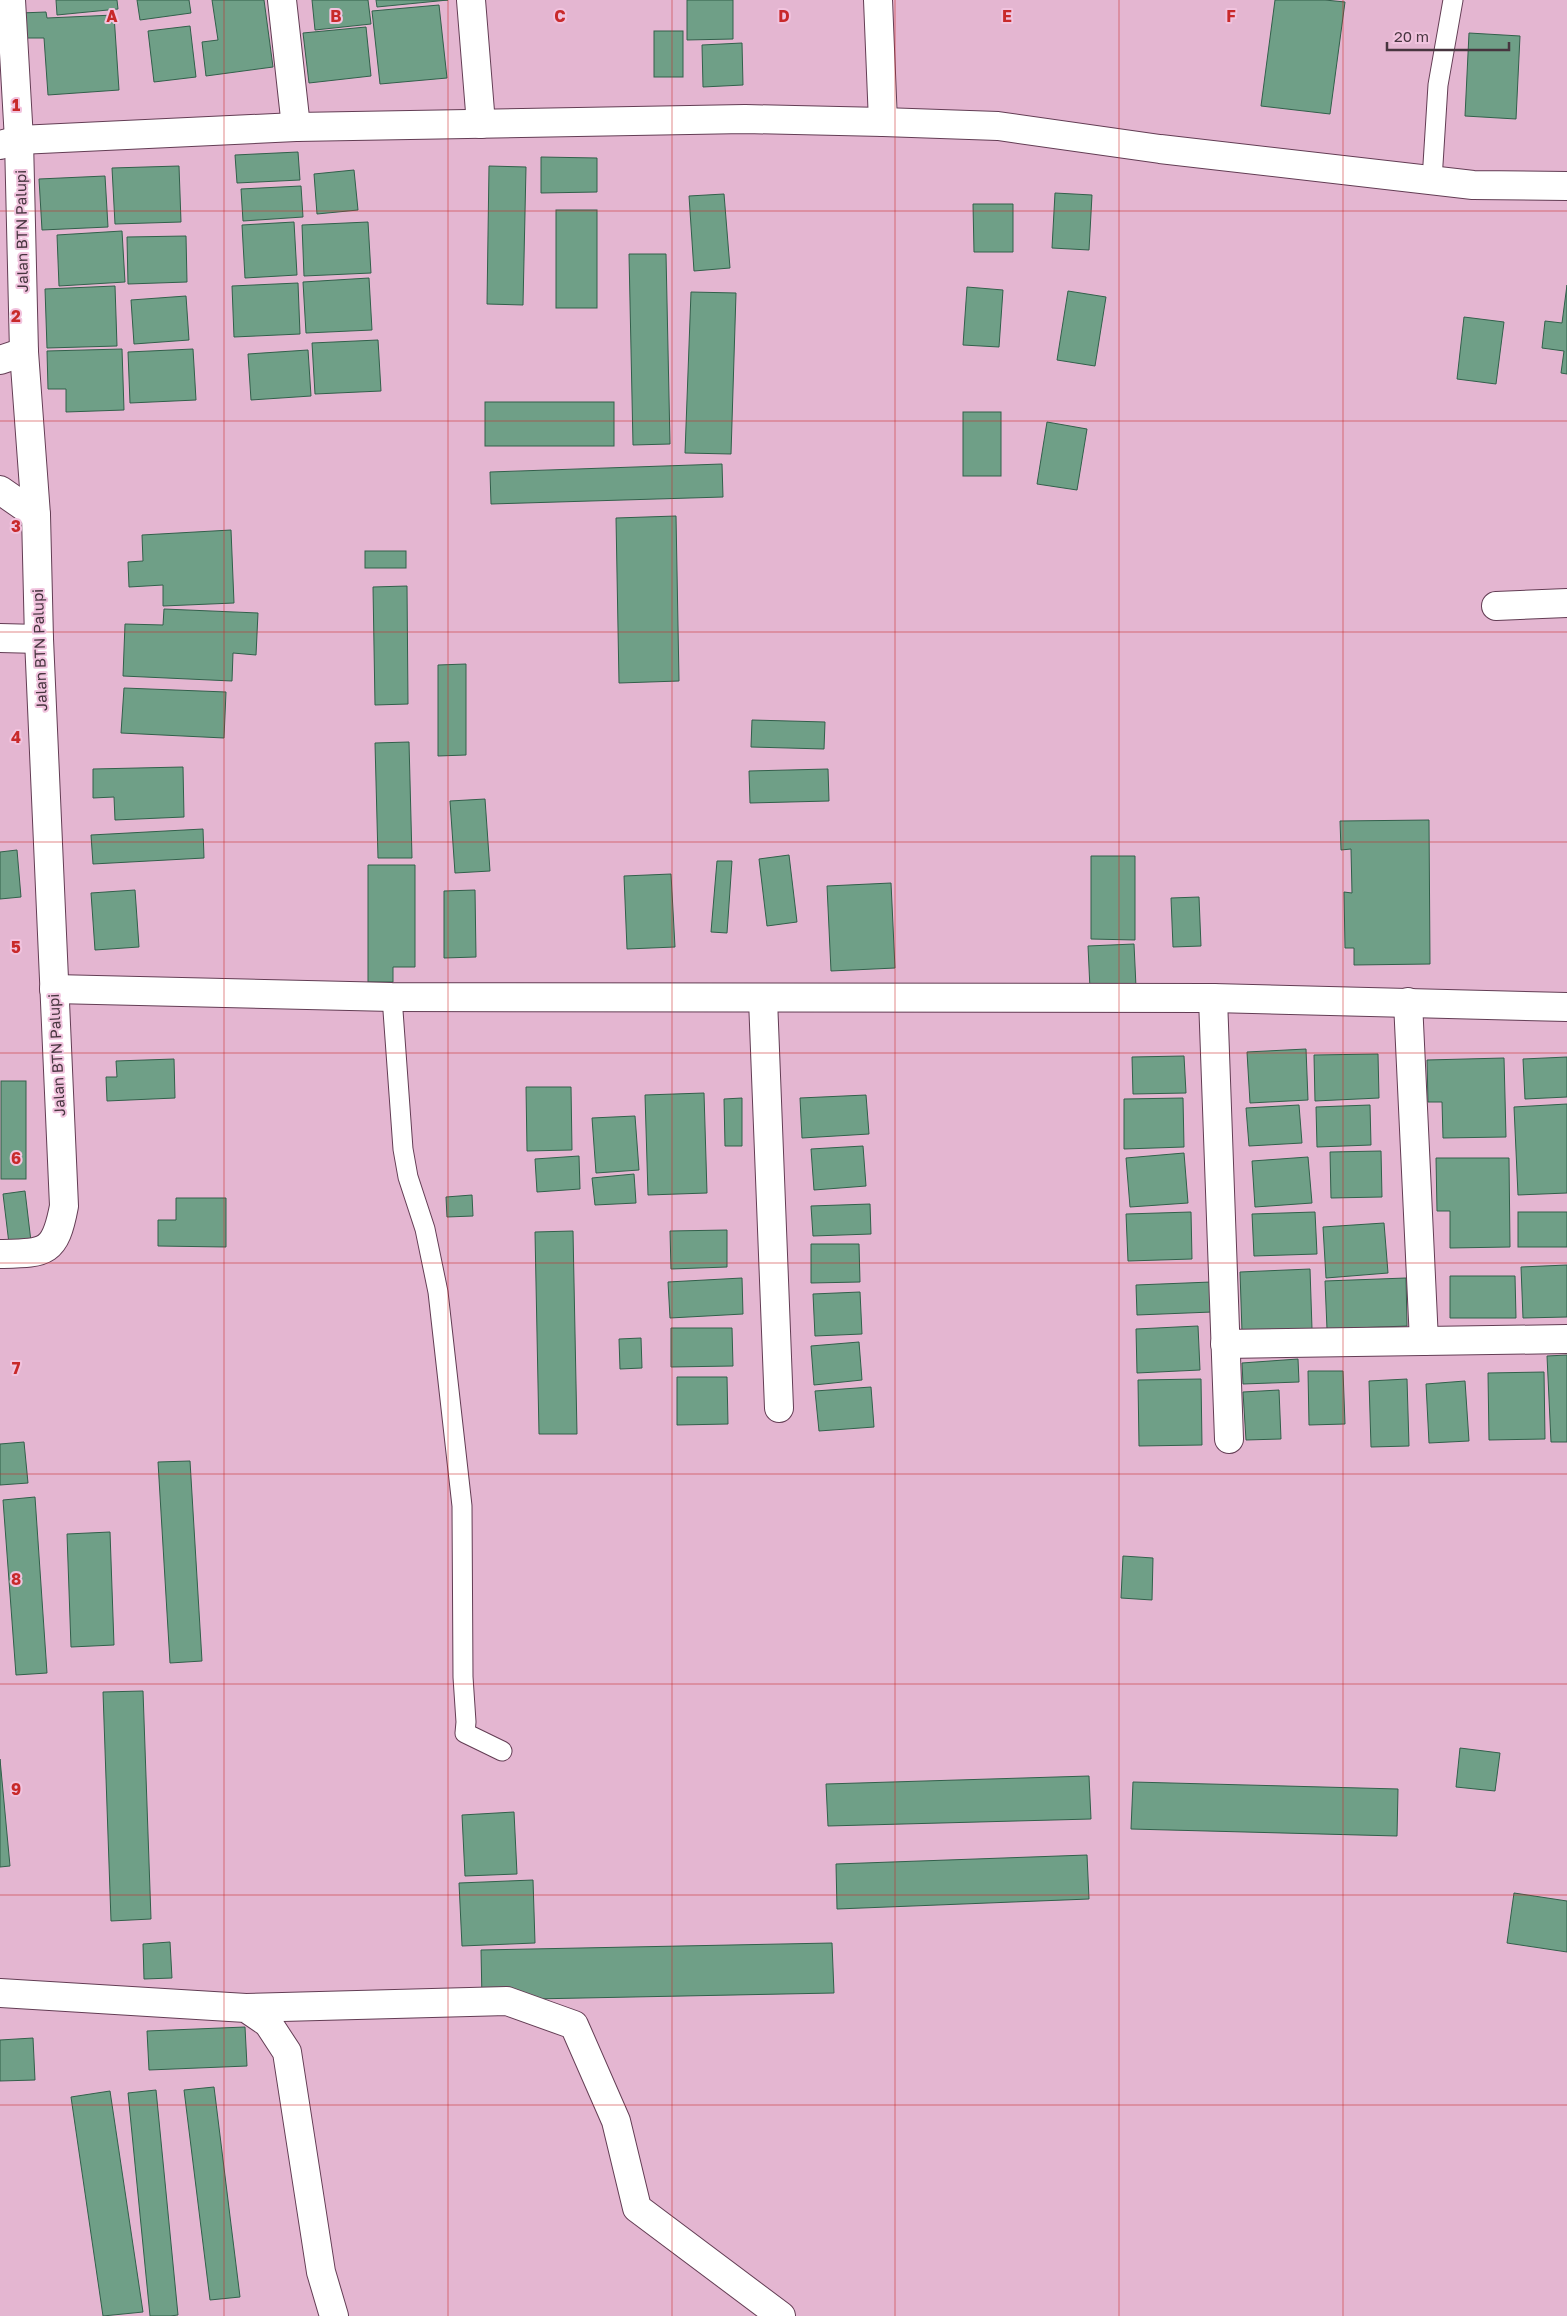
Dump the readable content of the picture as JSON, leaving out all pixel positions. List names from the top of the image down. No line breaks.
{"streets":{"street":["Jalan BTN Palupi"]},"scale_bar":"20 m","grid":{"columns":["A","B","C","D","E","F"],"rows":["1","2","3","4","5","6","7","8","9"]}}
